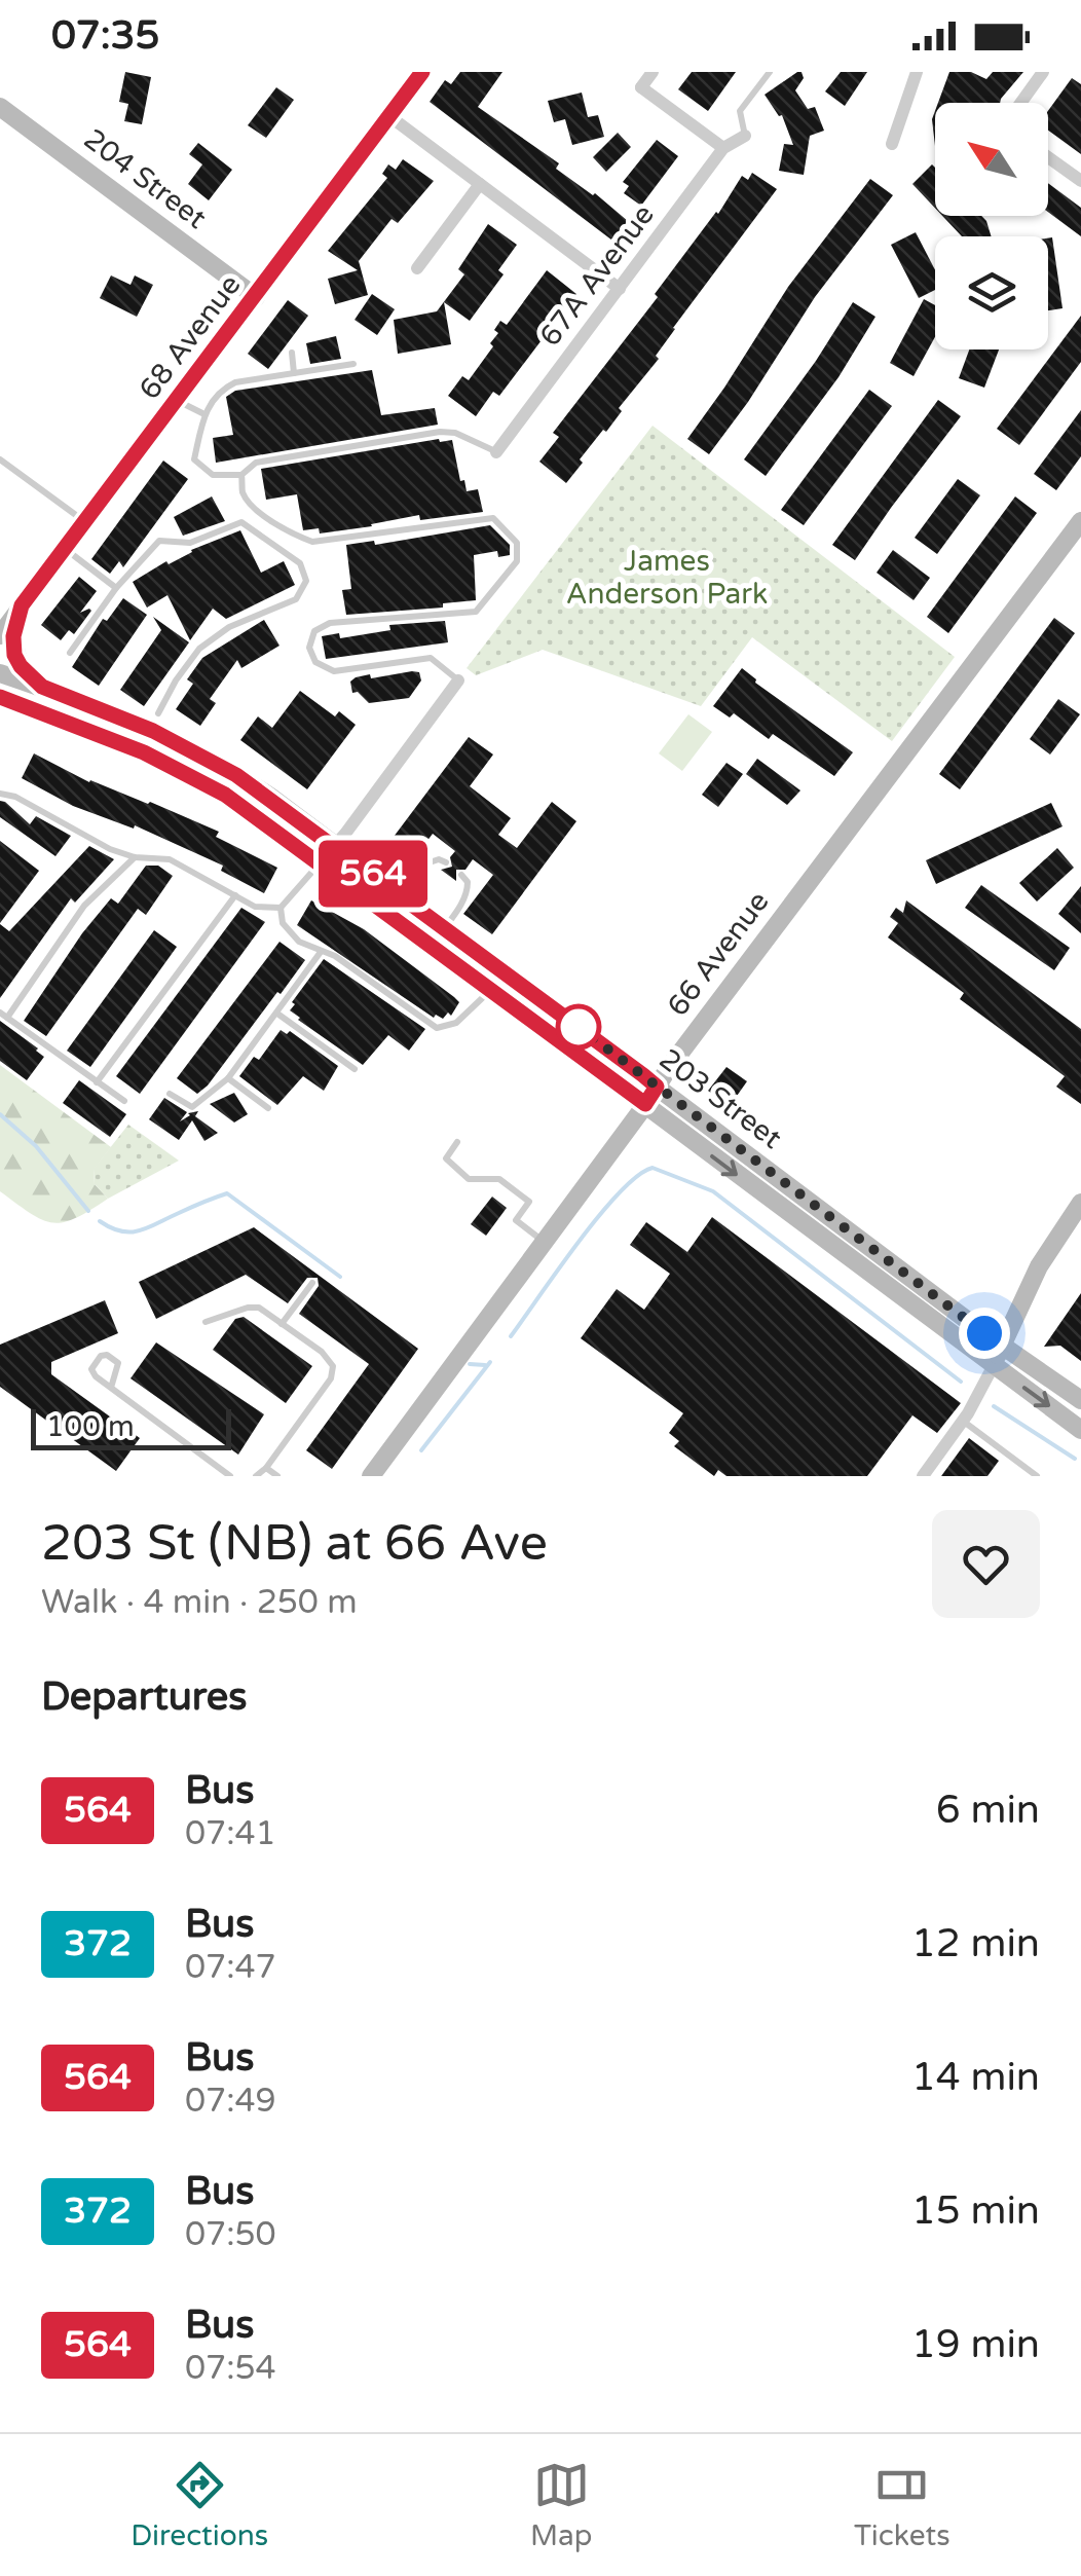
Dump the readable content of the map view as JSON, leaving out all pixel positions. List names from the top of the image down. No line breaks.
{"streets":{"main road":["204 Street","68 Avenue","66 Avenue","203 Street"],"street":["67A Avenue"]},"crossings":[["204 Street","68 Avenue"],["66 Avenue","203 Street"]],"parks":["James Anderson Park"],"lines":["bus line 564"],"scale_bar":"100 m","north":"top left","page":{"status":"07:35","on_map":"564","scale":"100 m","heading":[["203 St (NB) at 66 Ave","Walk · 4 min · 250 m"],"Departures"],"list":[{"mark":"564","name":"Bus","note":"07:41","value":"6 min"},{"mark":"372","name":"Bus","note":"07:47","value":"12 min"},{"mark":"564","name":"Bus","note":"07:49","value":"14 min"},{"mark":"372","name":"Bus","note":"07:50","value":"15 min"},{"mark":"564","name":"Bus","note":"07:54","value":"19 min"}],"tabs":["Directions","Map","Tickets"]}}
